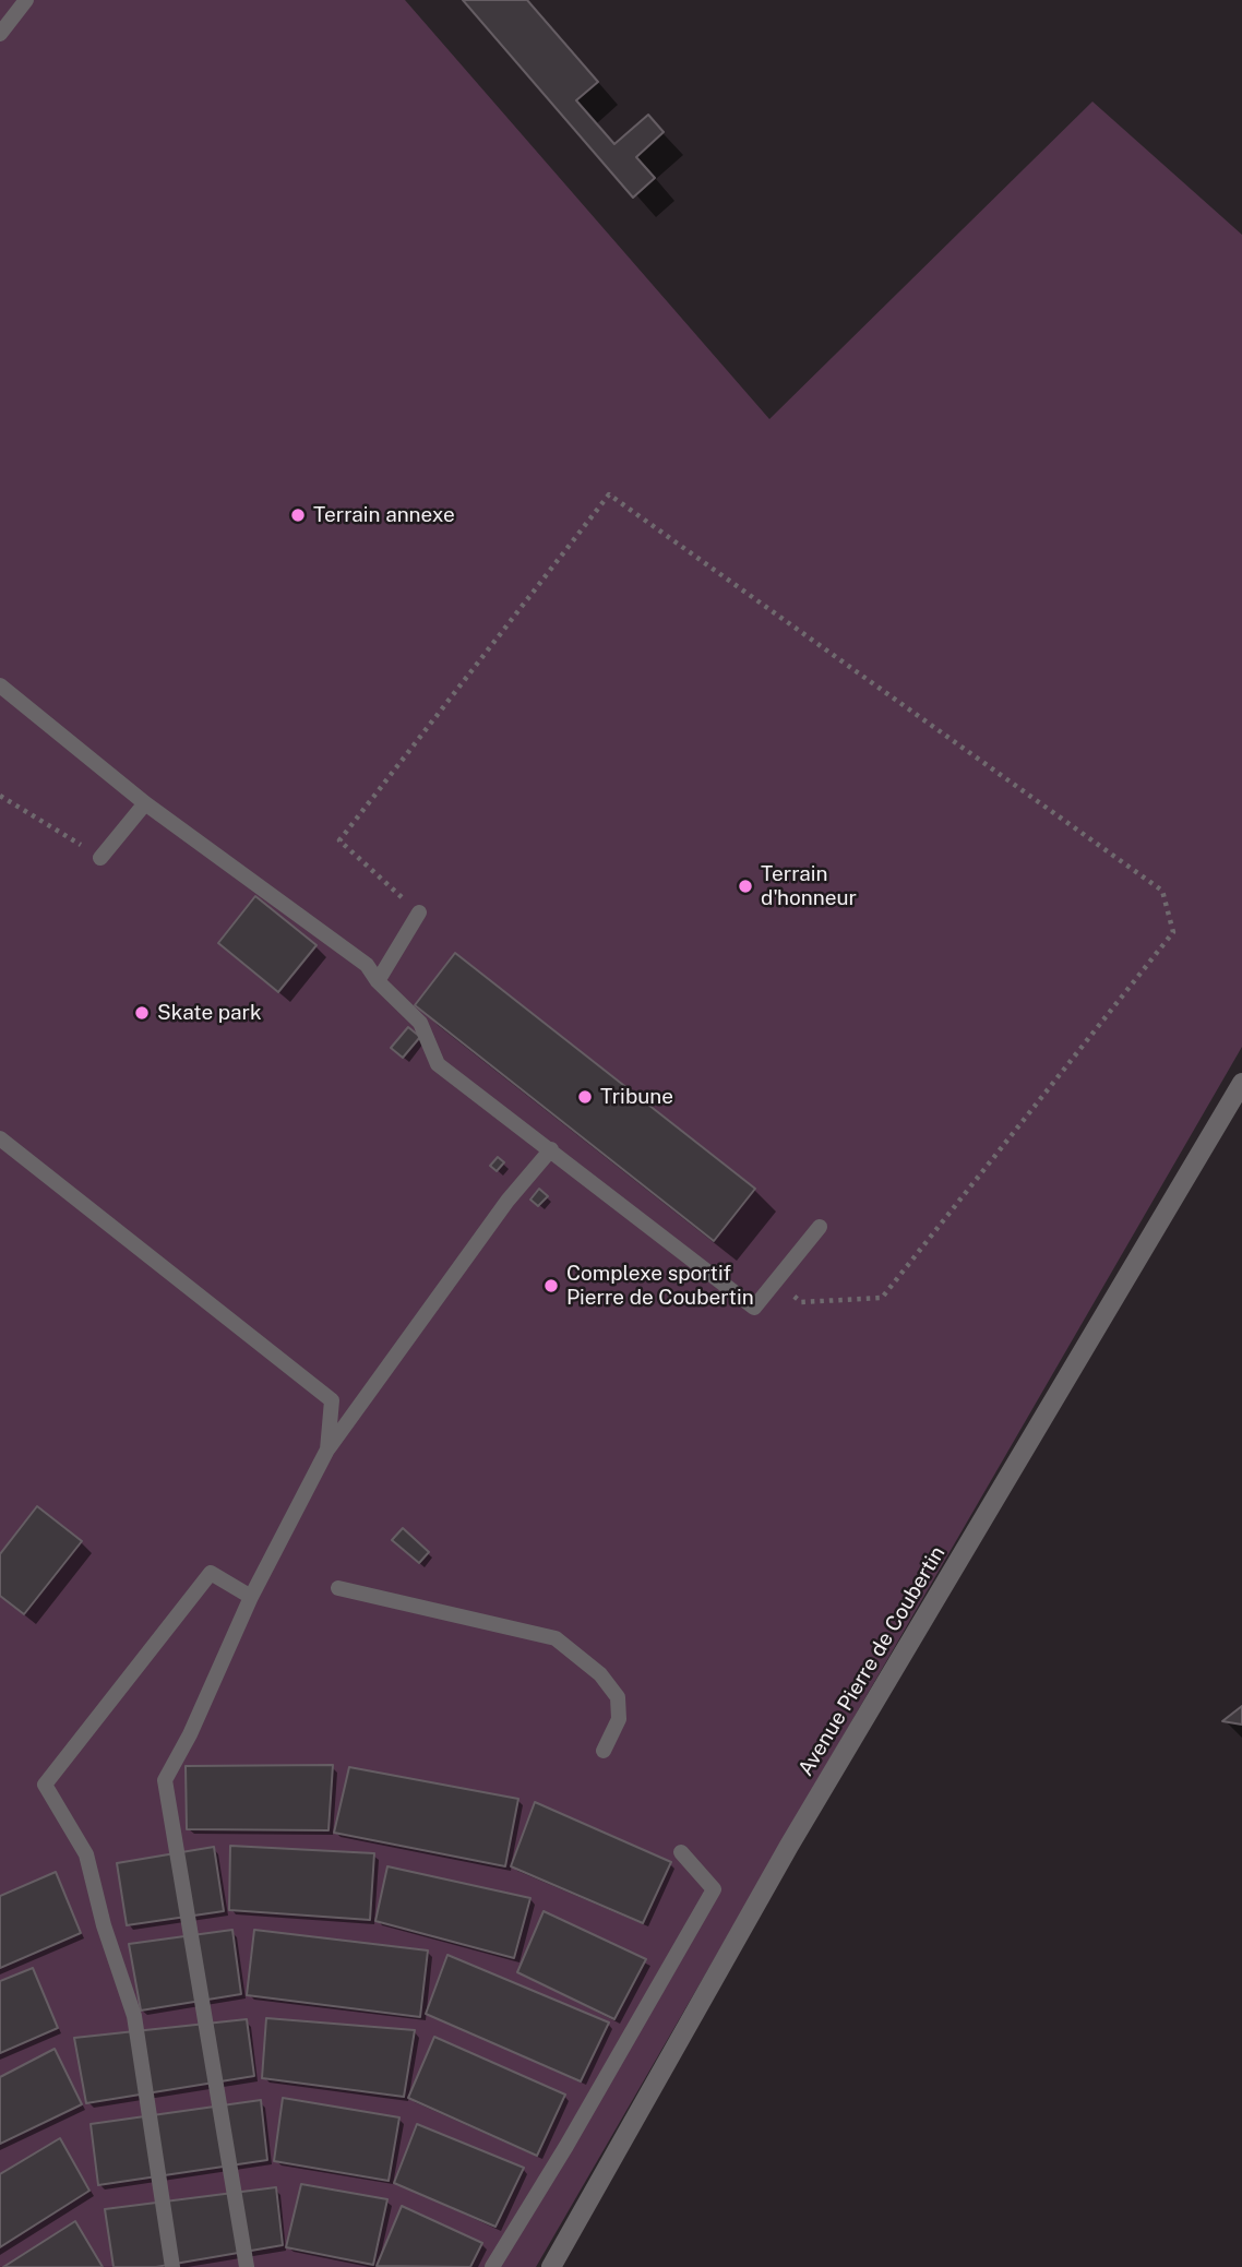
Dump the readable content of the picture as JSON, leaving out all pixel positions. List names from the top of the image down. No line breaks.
{"streets":{"street":["Avenue Pierre de Coubertin"]},"places":["Terrain annexe","Terrain d'honneur","Skate park","Tribune","Complexe sportif Pierre de Coubertin"]}
